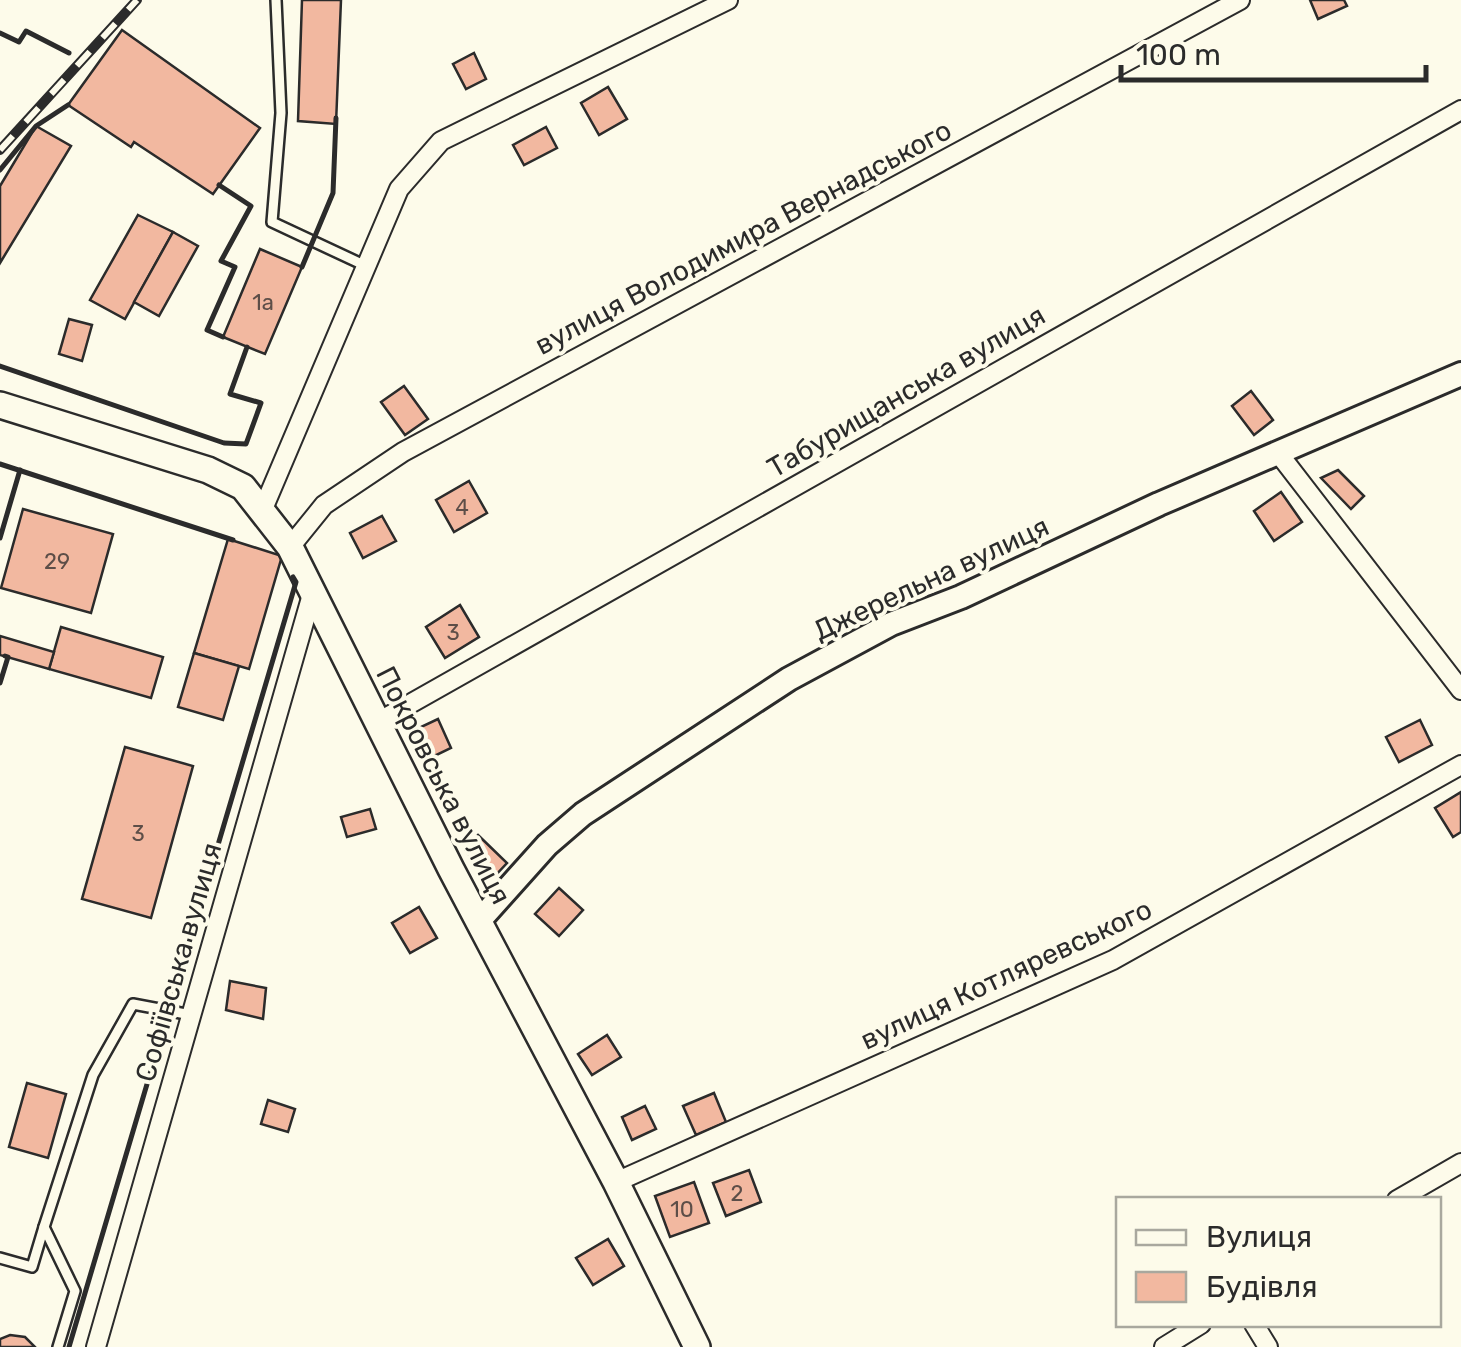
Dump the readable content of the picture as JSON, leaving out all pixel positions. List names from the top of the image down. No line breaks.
{"streets":{"main road":["Покровська вулиця"],"street":["вулиця Володимира Вернадського","Табурищанська вулиця","Джерельна вулиця","Софіївська вулиця","вулиця Котляревського"]},"crossings":[["вулиця Володимира Вернадського","Покровська вулиця"],["Табурищанська вулиця","Покровська вулиця"],["Джерельна вулиця","Покровська вулиця"],["Покровська вулиця","Софіївська вулиця"],["Покровська вулиця","вулиця Котляревського"]],"house_numbers":["1а","4","29","3","3","2","10"],"legend":["Вулиця","Будівля"],"scale_bar":"100 m"}
